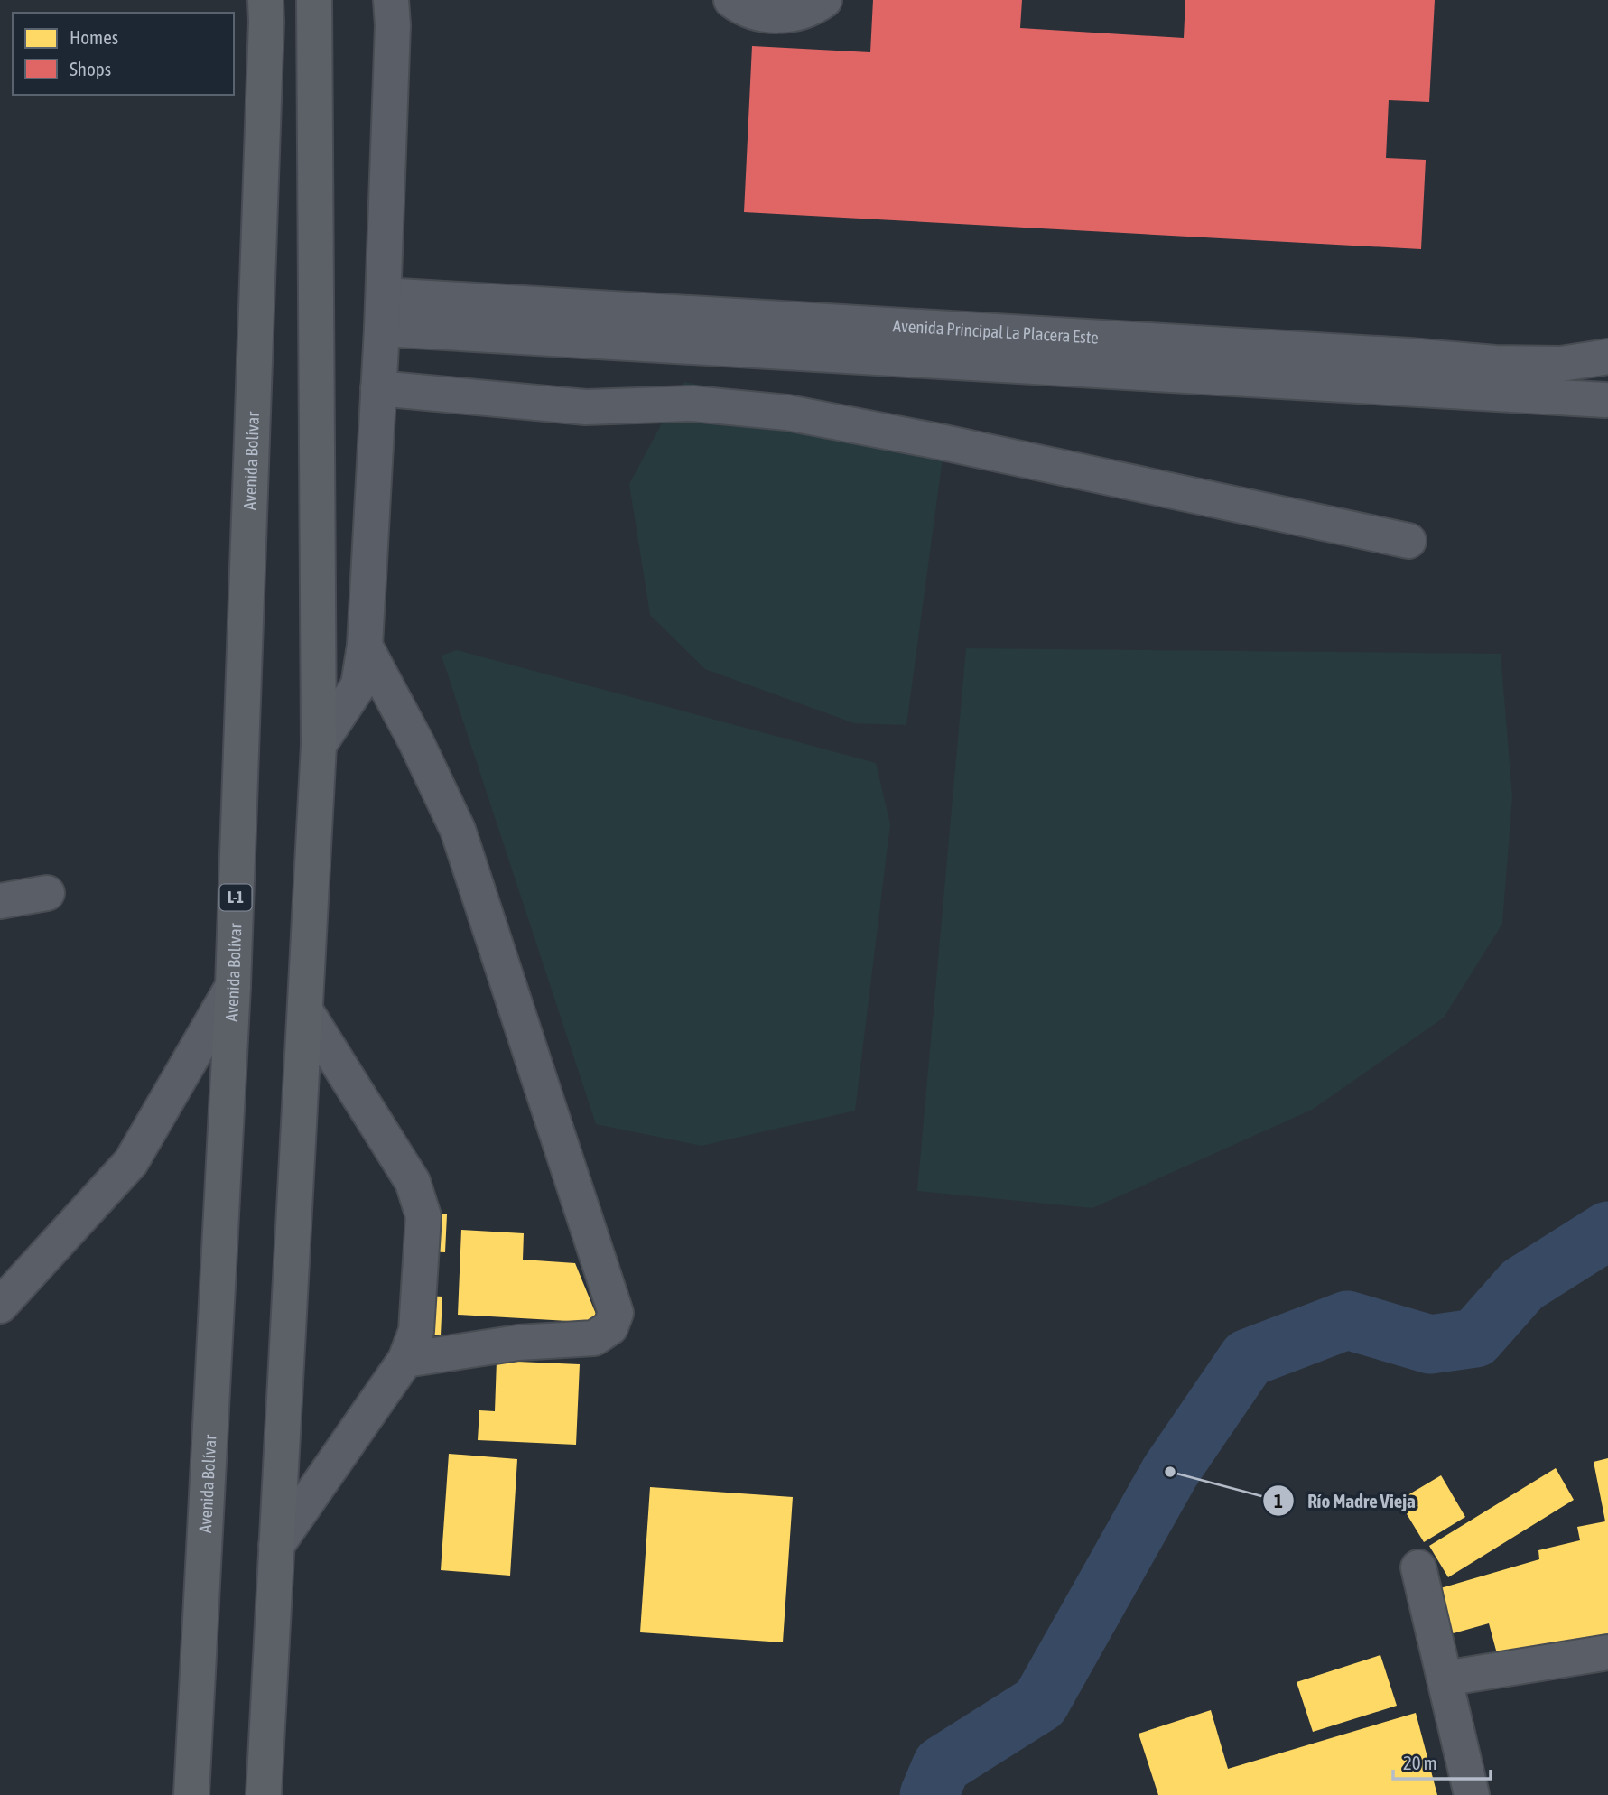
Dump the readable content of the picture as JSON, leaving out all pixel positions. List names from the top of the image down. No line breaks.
{"streets":{"main road":["Avenida Bolívar","L-1"],"street":["Avenida Principal La Placera Este"]},"places":["Río Madre Vieja"],"legend":["Homes","Shops"],"scale_bar":"20 m"}
